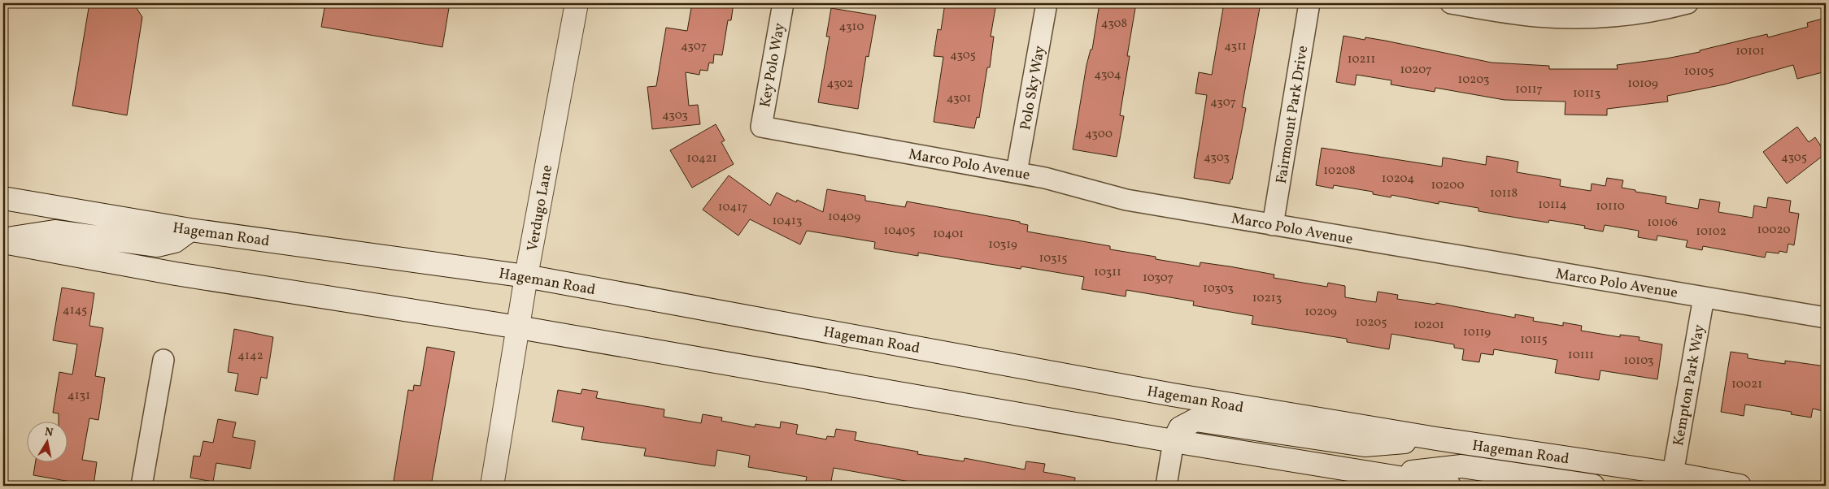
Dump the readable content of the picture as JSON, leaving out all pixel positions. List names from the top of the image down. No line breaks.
{"streets":{"main road":["Verdugo Lane","Hageman Road"],"street":["Key Polo Way","Polo Sky Way","Fairmount Park Drive","Marco Polo Avenue","Kempton Park Way"]},"crossings":[["Key Polo Way","Marco Polo Avenue"],["Polo Sky Way","Marco Polo Avenue"],["Fairmount Park Drive","Marco Polo Avenue"],["Marco Polo Avenue","Kempton Park Way"],["Verdugo Lane","Hageman Road"],["Hageman Road","Kempton Park Way"]],"house_numbers":["4308","4310","4307","4311","10101","4305","10211","10207","10105","4304","10203","4302","10109","10117","10113","4301","4307","4303","4300","4303","4305","10421","10208","10204","10200","10118","10114","10110","10417","10409","10413","10106","10020","10405","10102","10401","10319","10315","10311","10307","10303","10213","4145","10209","10205","10201","10119","10115","10111","4142","10103","10021","4131"],"north":"top"}
